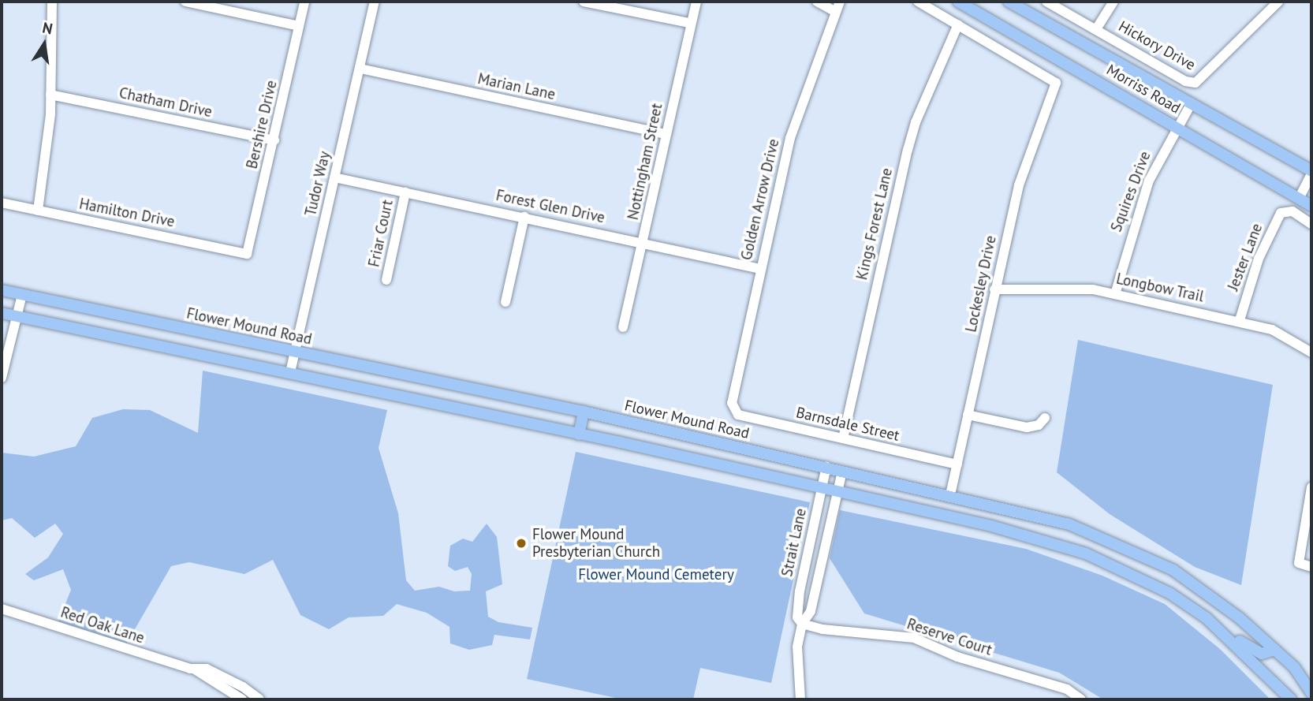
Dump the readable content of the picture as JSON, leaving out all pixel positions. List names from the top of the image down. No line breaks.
{"streets":{"main road":["Morriss Road","Flower Mound Road"],"street":["Hickory Drive","Marian Lane","Chatham Drive","Bershire Drive","Nottingham Street","Tudor Way","Squires Drive","Golden Arrow Drive","Forest Glen Drive","Hamilton Drive","Kings Forest Lane","Friar Court","Jester Lane","Lockesley Drive","Longbow Trail","Barnsdale Street","Strait Lane","Red Oak Lane","Reserve Court"]},"crossings":[["Marian Lane","Nottingham Street"],["Marian Lane","Tudor Way"],["Morriss Road","Squires Drive"],["Chatham Drive","Bershire Drive"],["Bershire Drive","Hamilton Drive"],["Nottingham Street","Forest Glen Drive"],["Tudor Way","Forest Glen Drive"],["Tudor Way","Flower Mound Road"],["Squires Drive","Longbow Trail"],["Golden Arrow Drive","Forest Glen Drive"],["Golden Arrow Drive","Barnsdale Street"],["Forest Glen Drive","Friar Court"],["Kings Forest Lane","Lockesley Drive"],["Kings Forest Lane","Barnsdale Street"],["Jester Lane","Longbow Trail"],["Lockesley Drive","Longbow Trail"],["Lockesley Drive","Flower Mound Road"],["Lockesley Drive","Barnsdale Street"],["Flower Mound Road","Strait Lane"],["Strait Lane","Reserve Court"]],"parks":["Flower Mound Cemetery"],"places":["Flower Mound Presbyterian Church"],"north":"top"}
